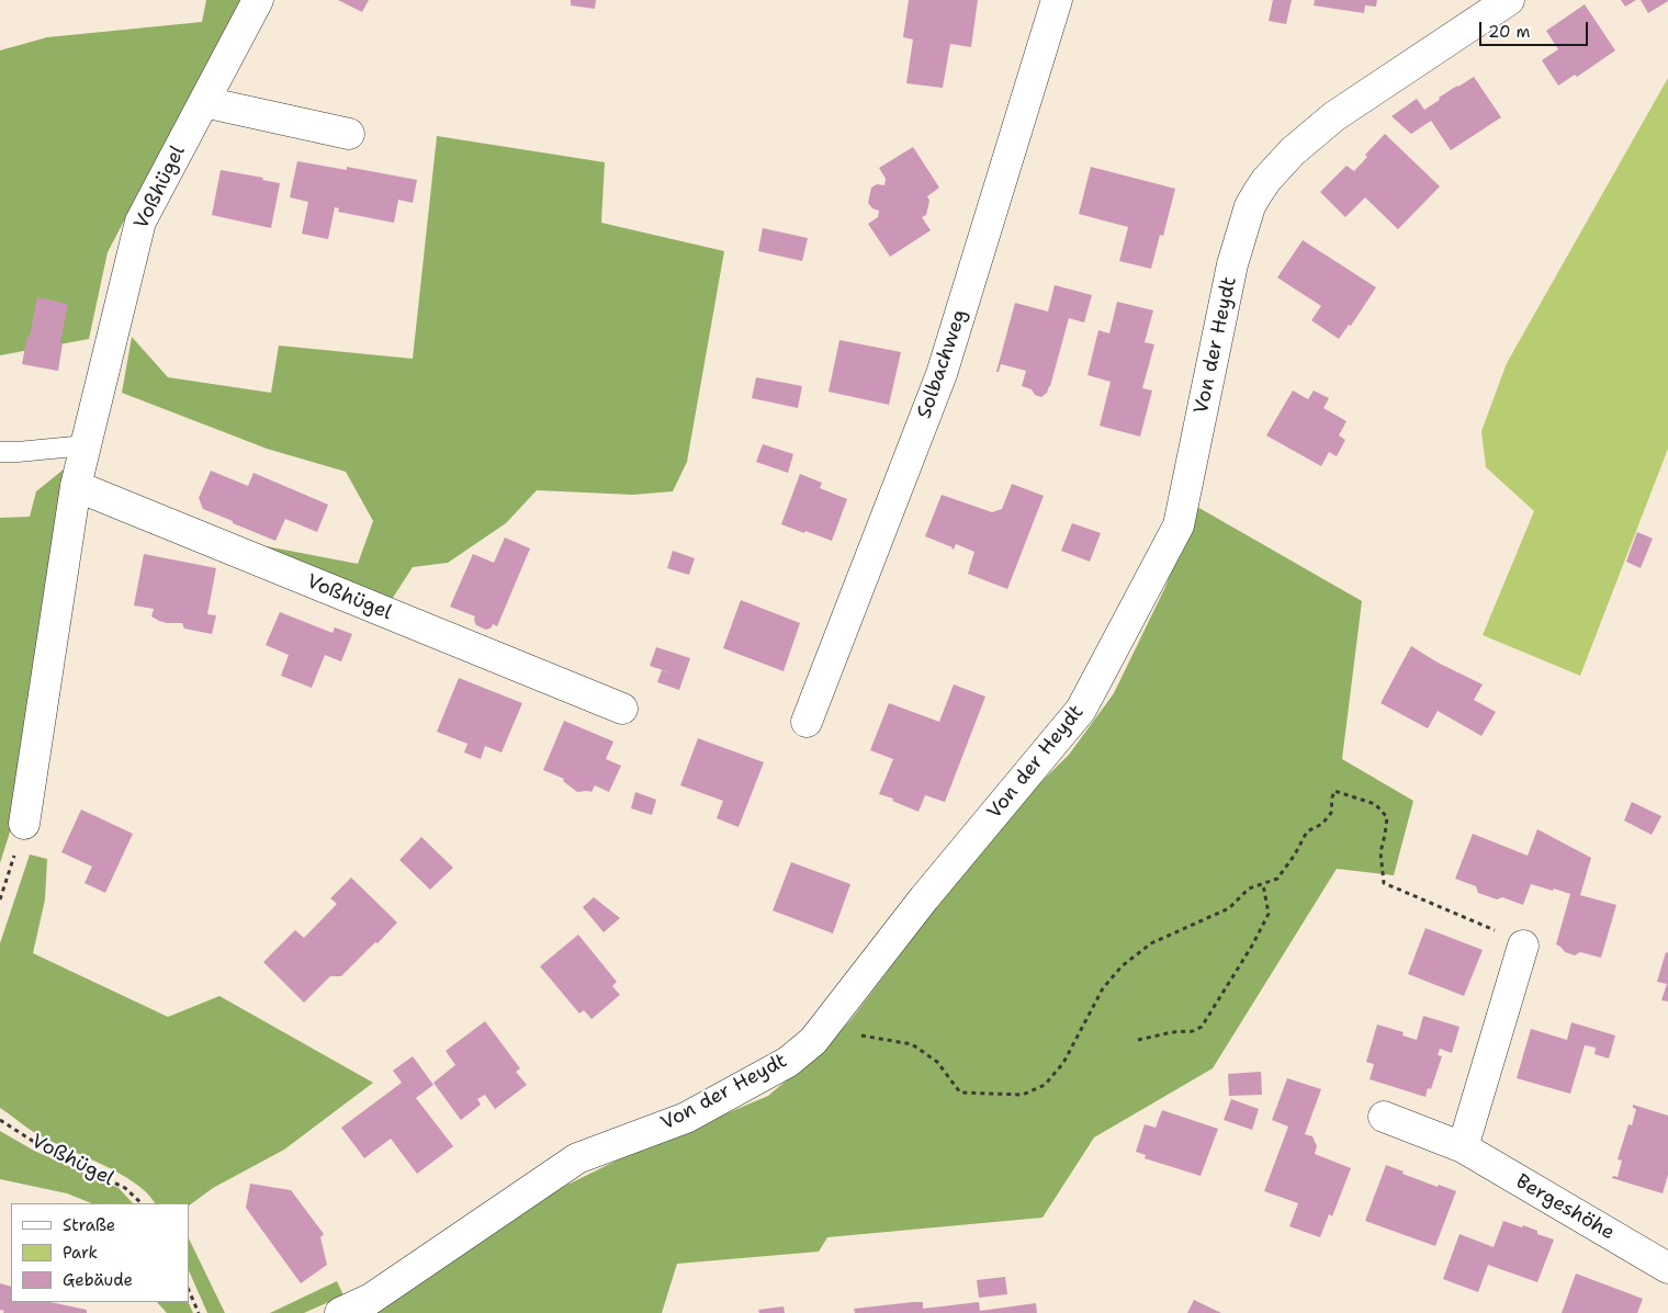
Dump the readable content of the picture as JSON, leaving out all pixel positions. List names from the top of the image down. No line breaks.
{"streets":{"street":["Voßhügel","Von der Heydt","Solbachweg","Bergeshöhe"]},"legend":["Straße","Park","Gebäude"],"scale_bar":"20 m"}
